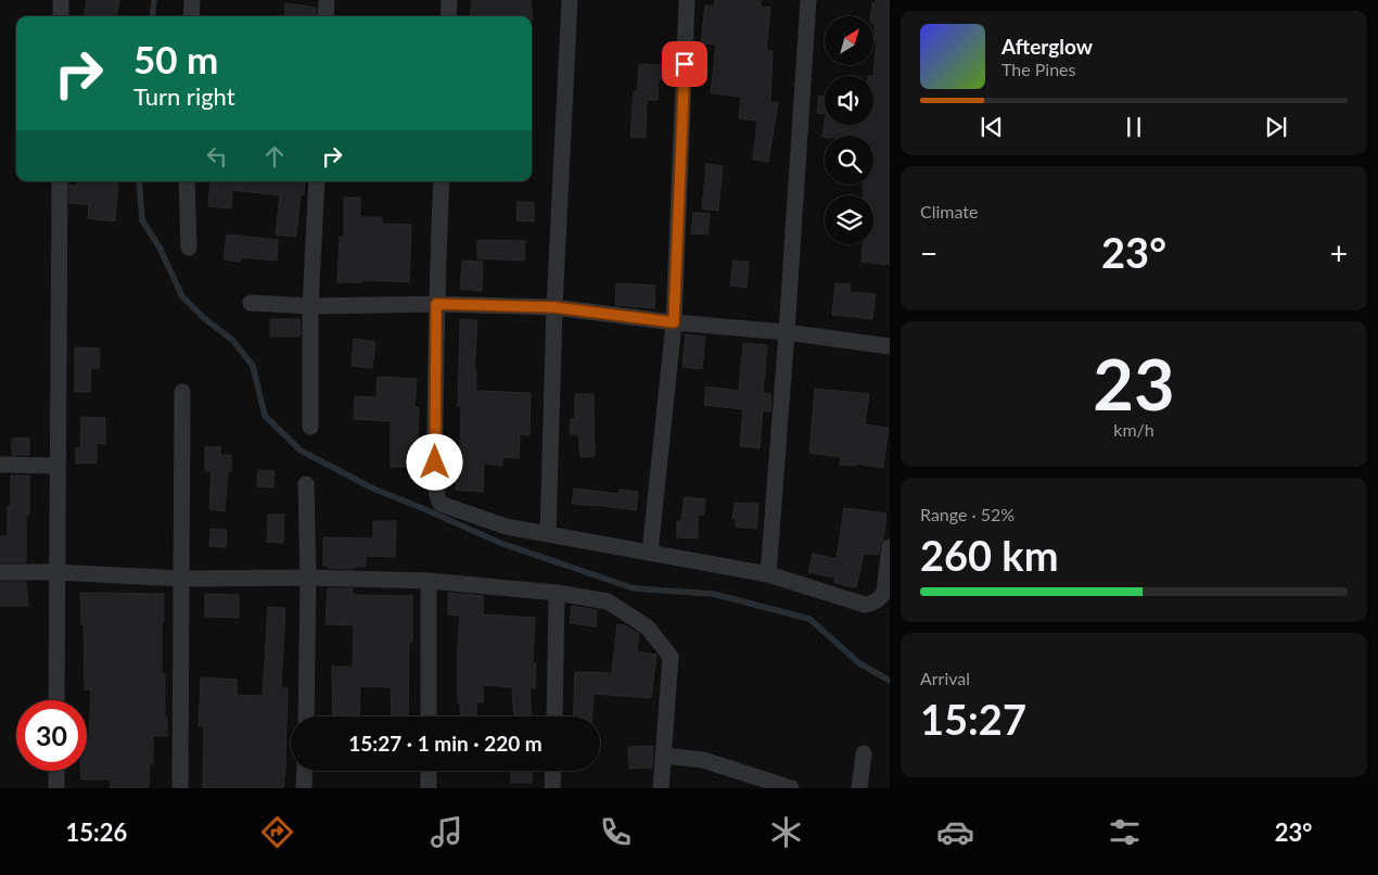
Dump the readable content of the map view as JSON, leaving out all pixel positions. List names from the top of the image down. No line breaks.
{"north":"top right","page":{"turn":["50 m","Turn right"],"song":["Afterglow","The Pines"],"tile":["Climate",["23","km/h"],["Range · 52%","260 km"],["Arrival","15:27"]],"heat":["−","23°","+"],"limit":"30","trip":"15:27 · 1 min · 220 m","tabs":["15:26","23°"]}}
